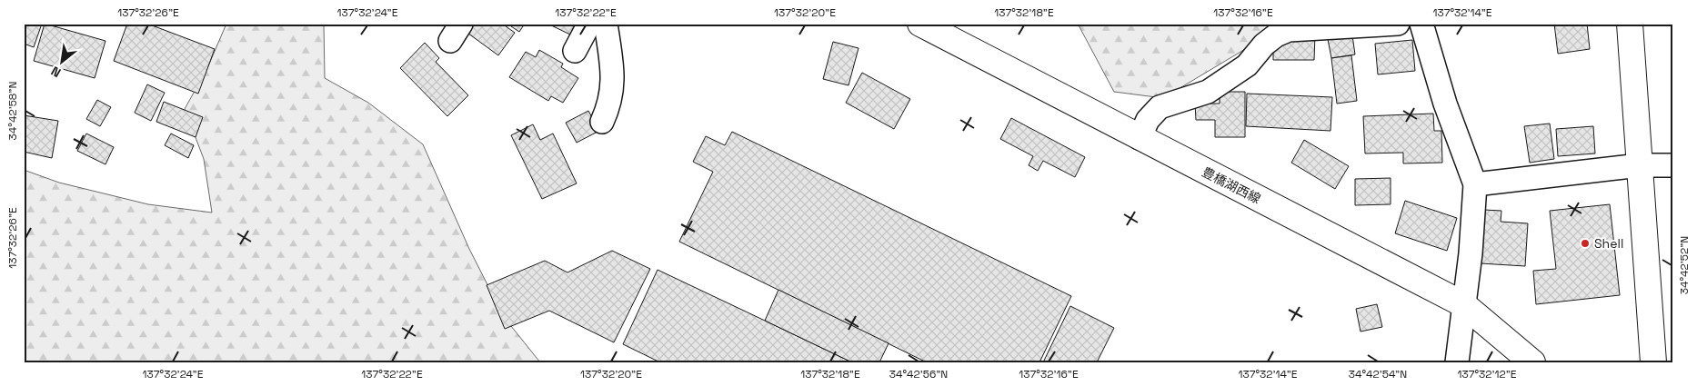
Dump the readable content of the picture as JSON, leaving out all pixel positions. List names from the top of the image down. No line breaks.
{"streets":{"main road":["豊橋湖西線"]},"places":["Shell"],"north":"bottom left","coordinates":["137°32'26\"E","137°32'24\"E","137°32'22\"E","137°32'20\"E","137°32'18\"E","137°32'16\"E","137°32'14\"E","34°42'58\"N","34°42'52\"N","34°42'56\"N","34°42'54\"N","137°32'12\"E"]}
